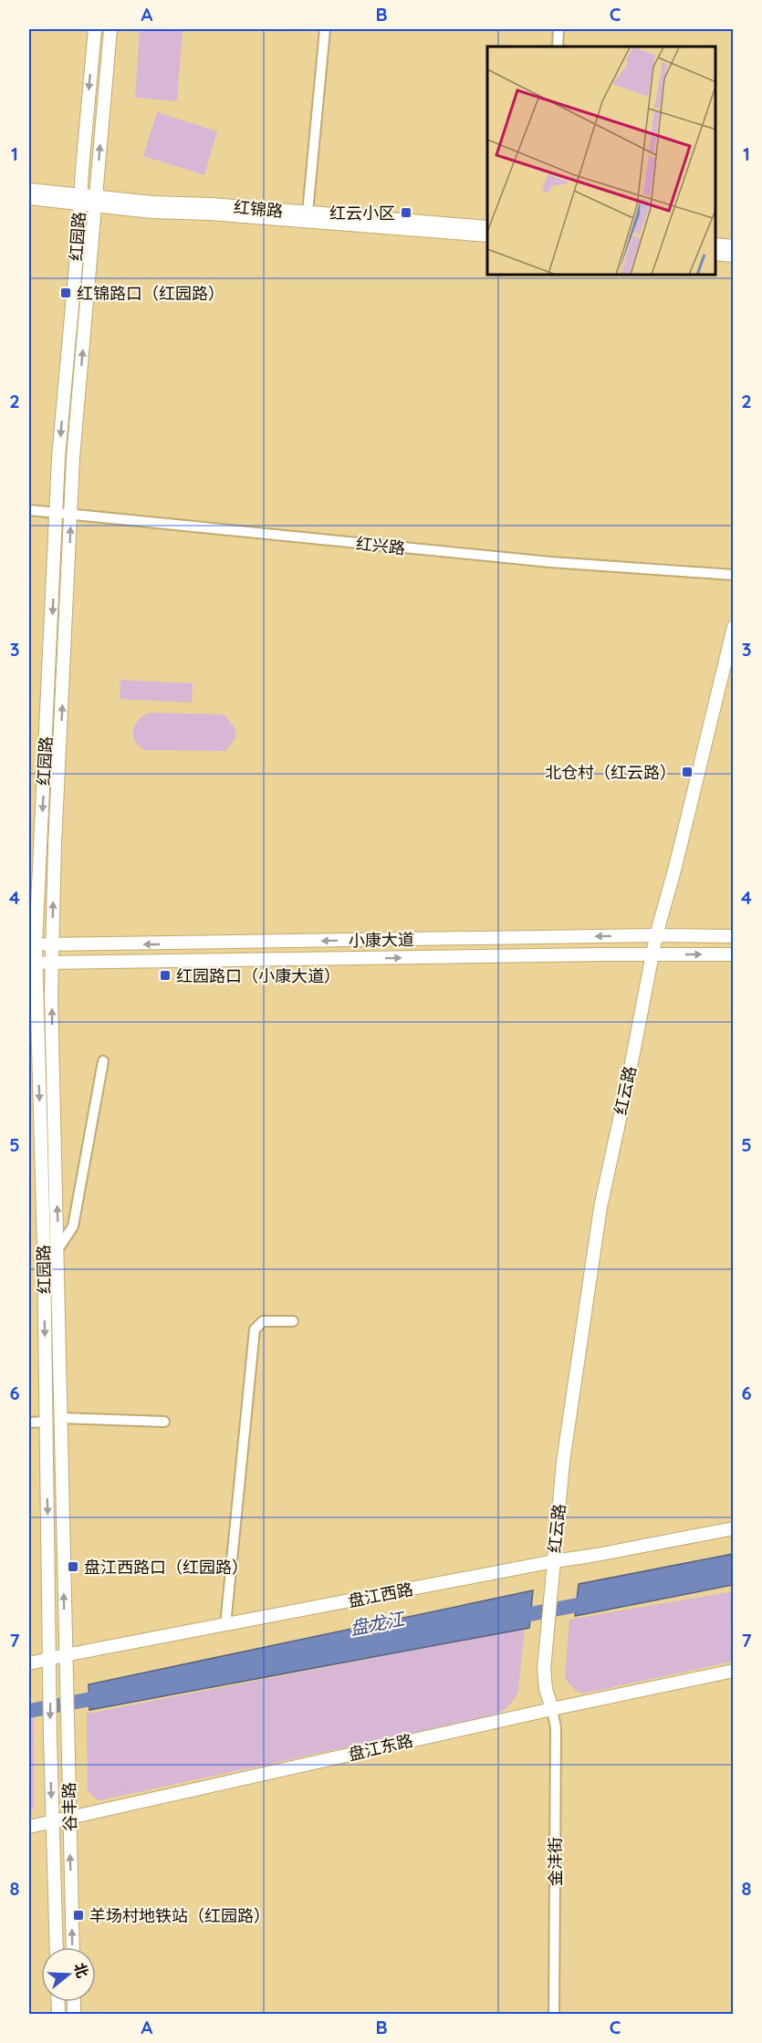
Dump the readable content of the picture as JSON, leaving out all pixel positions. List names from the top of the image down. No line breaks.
{"streets":{"main road":["红锦路","红园路","小康大道","红云路","盘江西路","盘江东路","谷丰路"],"street":["红兴路","金沣街"]},"crossings":[["红锦路","红园路"],["红园路","红兴路"],["红园路","小康大道"],["红园路","盘江西路"],["红园路","谷丰路"],["小康大道","红云路"],["红云路","盘江西路"],["红云路","盘江东路"],["红云路","金沣街"],["盘江西路","谷丰路"],["盘江东路","谷丰路"],["盘江东路","金沣街"]],"water":["盘龙江"],"places":{"transit":["红云小区","红锦路口（红园路）","北仓村（红云路）","红园路口（小康大道）","盘江西路口（红园路）","羊场村地铁站（红园路）"]},"north":"right","grid":{"columns":["A","B","C"],"rows":["1","2","3","4","5","6","7","8"]}}
